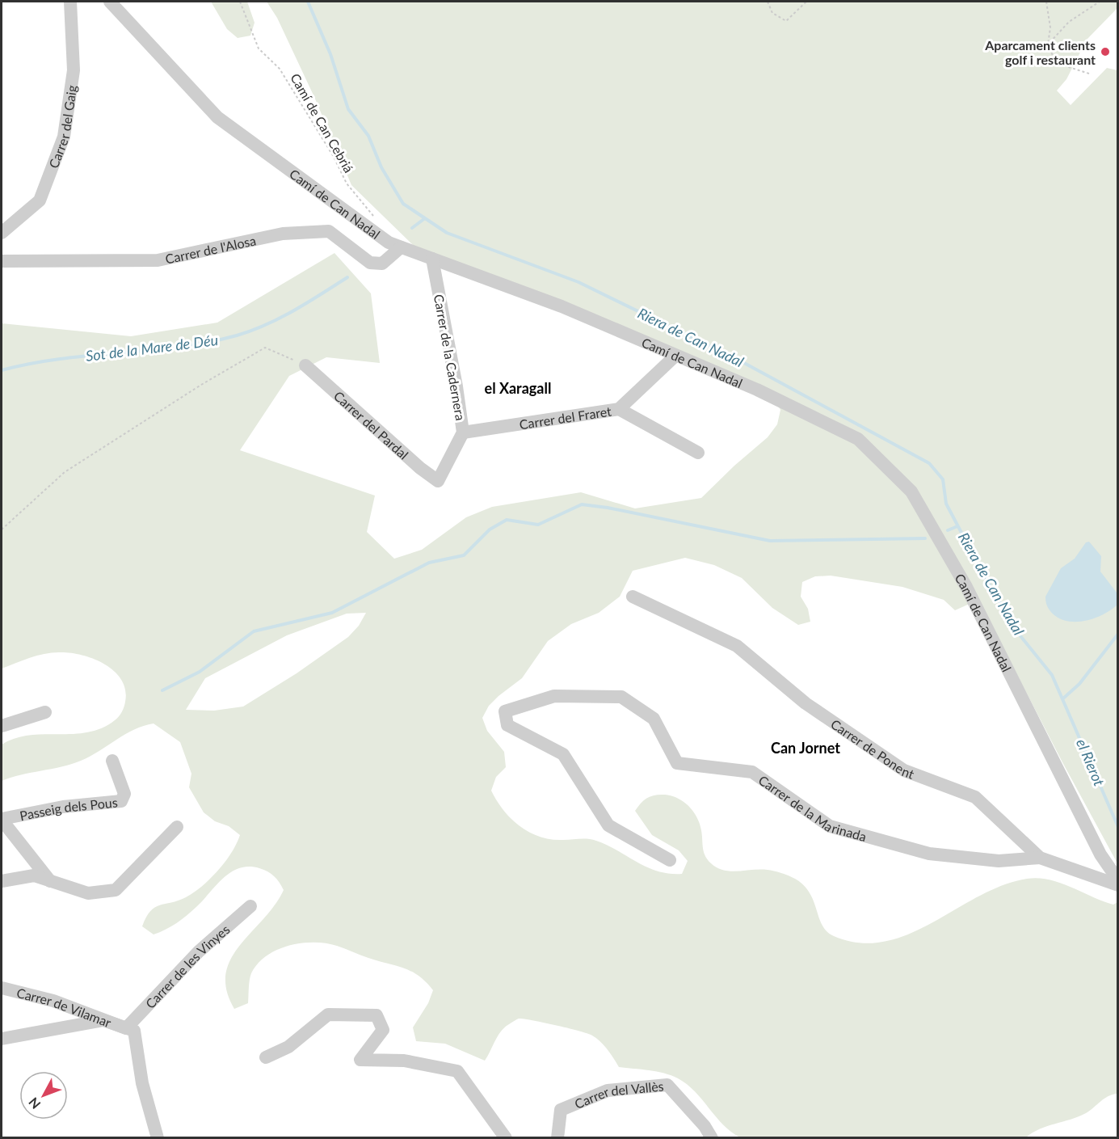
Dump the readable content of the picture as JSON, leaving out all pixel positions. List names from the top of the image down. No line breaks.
{"streets":{"street":["Carrer del Gaig","Camí de Can Nadal","Carrer de l'Alosa","Carrer de la Cadernera","Carrer del Fraret","Carrer del Pardal","Carrer de Ponent","Carrer de la Marinada","Passeig dels Pous","Carrer de les Vinyes","Carrer de Vilamar","Carrer del Vallès"],"path":["Camí de Can Cebriá"]},"crossings":[["Camí de Can Nadal","Carrer de l'Alosa"],["Camí de Can Nadal","Carrer de la Cadernera"],["Camí de Can Nadal","Carrer del Fraret"],["Carrer de la Cadernera","Carrer del Fraret"],["Carrer de la Cadernera","Carrer del Pardal"],["Carrer de Ponent","Carrer de la Marinada"],["Carrer de les Vinyes","Carrer de Vilamar"]],"districts":["el Xaragall","Can Jornet"],"water":["Riera de Can Nadal","Sot de la Mare de Déu","el Rierot"],"places":["Aparcament clients golf i restaurant"],"north":"bottom left"}
